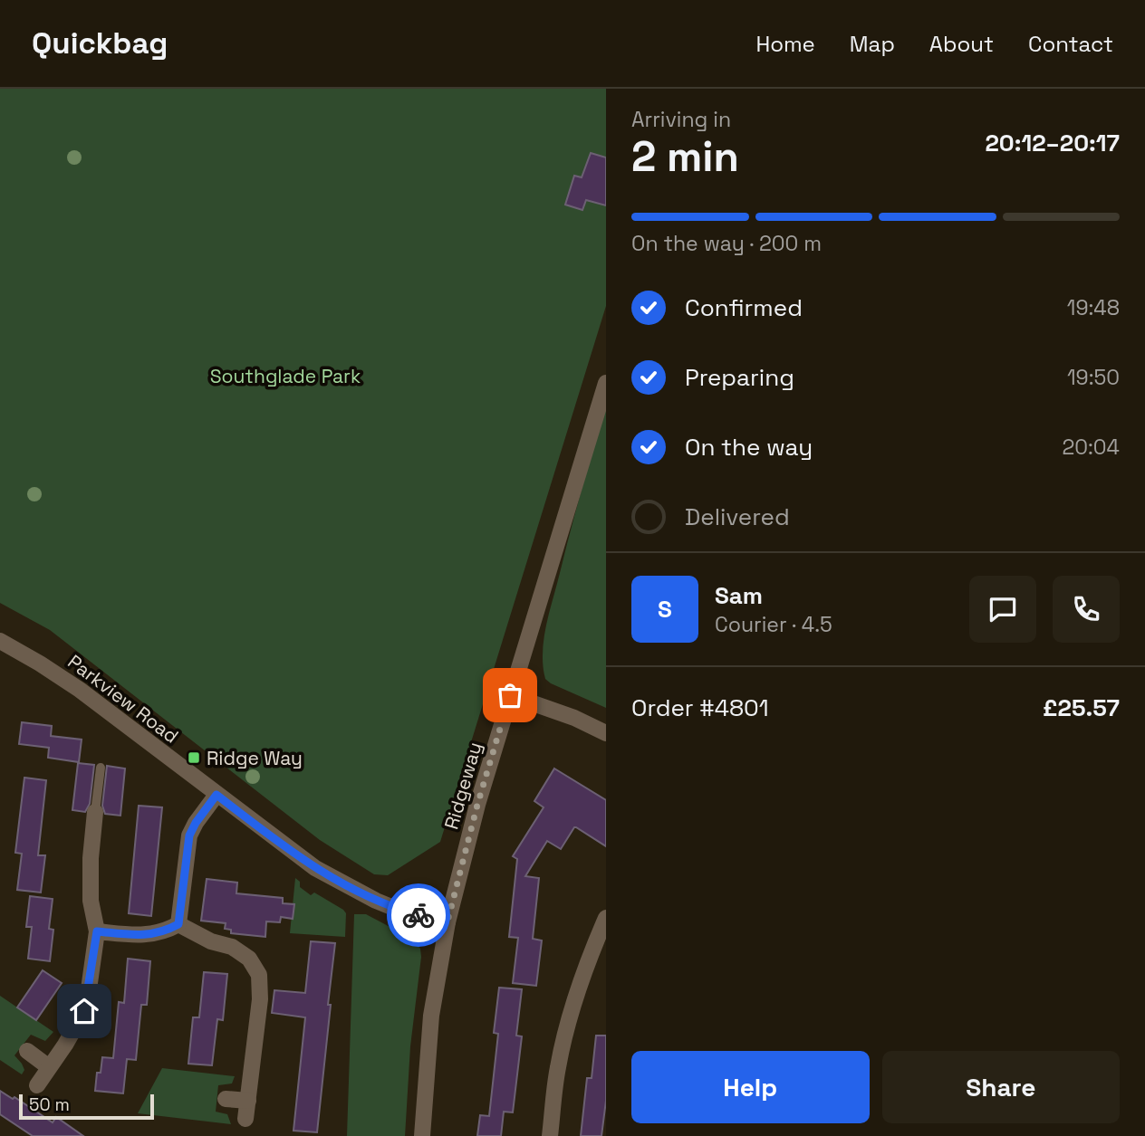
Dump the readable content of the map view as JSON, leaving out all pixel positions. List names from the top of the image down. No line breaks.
{"streets":{"street":["Parkview Road","Ridgeway"]},"crossings":[["Parkview Road","Ridgeway"]],"parks":["Southglade Park"],"places":{"transit":["Ridge Way"]},"scale_bar":"50 m","page":{"header":"Quickbag","nav":["Home","Map","About","Contact"],"heading":["2 min","Arriving in","20:12–20:17"],"panel":["Sam","Courier · 4.5","Order #4801","£25.57"],"bar":"On the way · 200 m","list":[["Confirmed","19:48"],["Preparing","19:50"],["On the way","20:04"],"Delivered"],"round":"S","buttons":["Help","Share"],"scale":"50 m"}}
